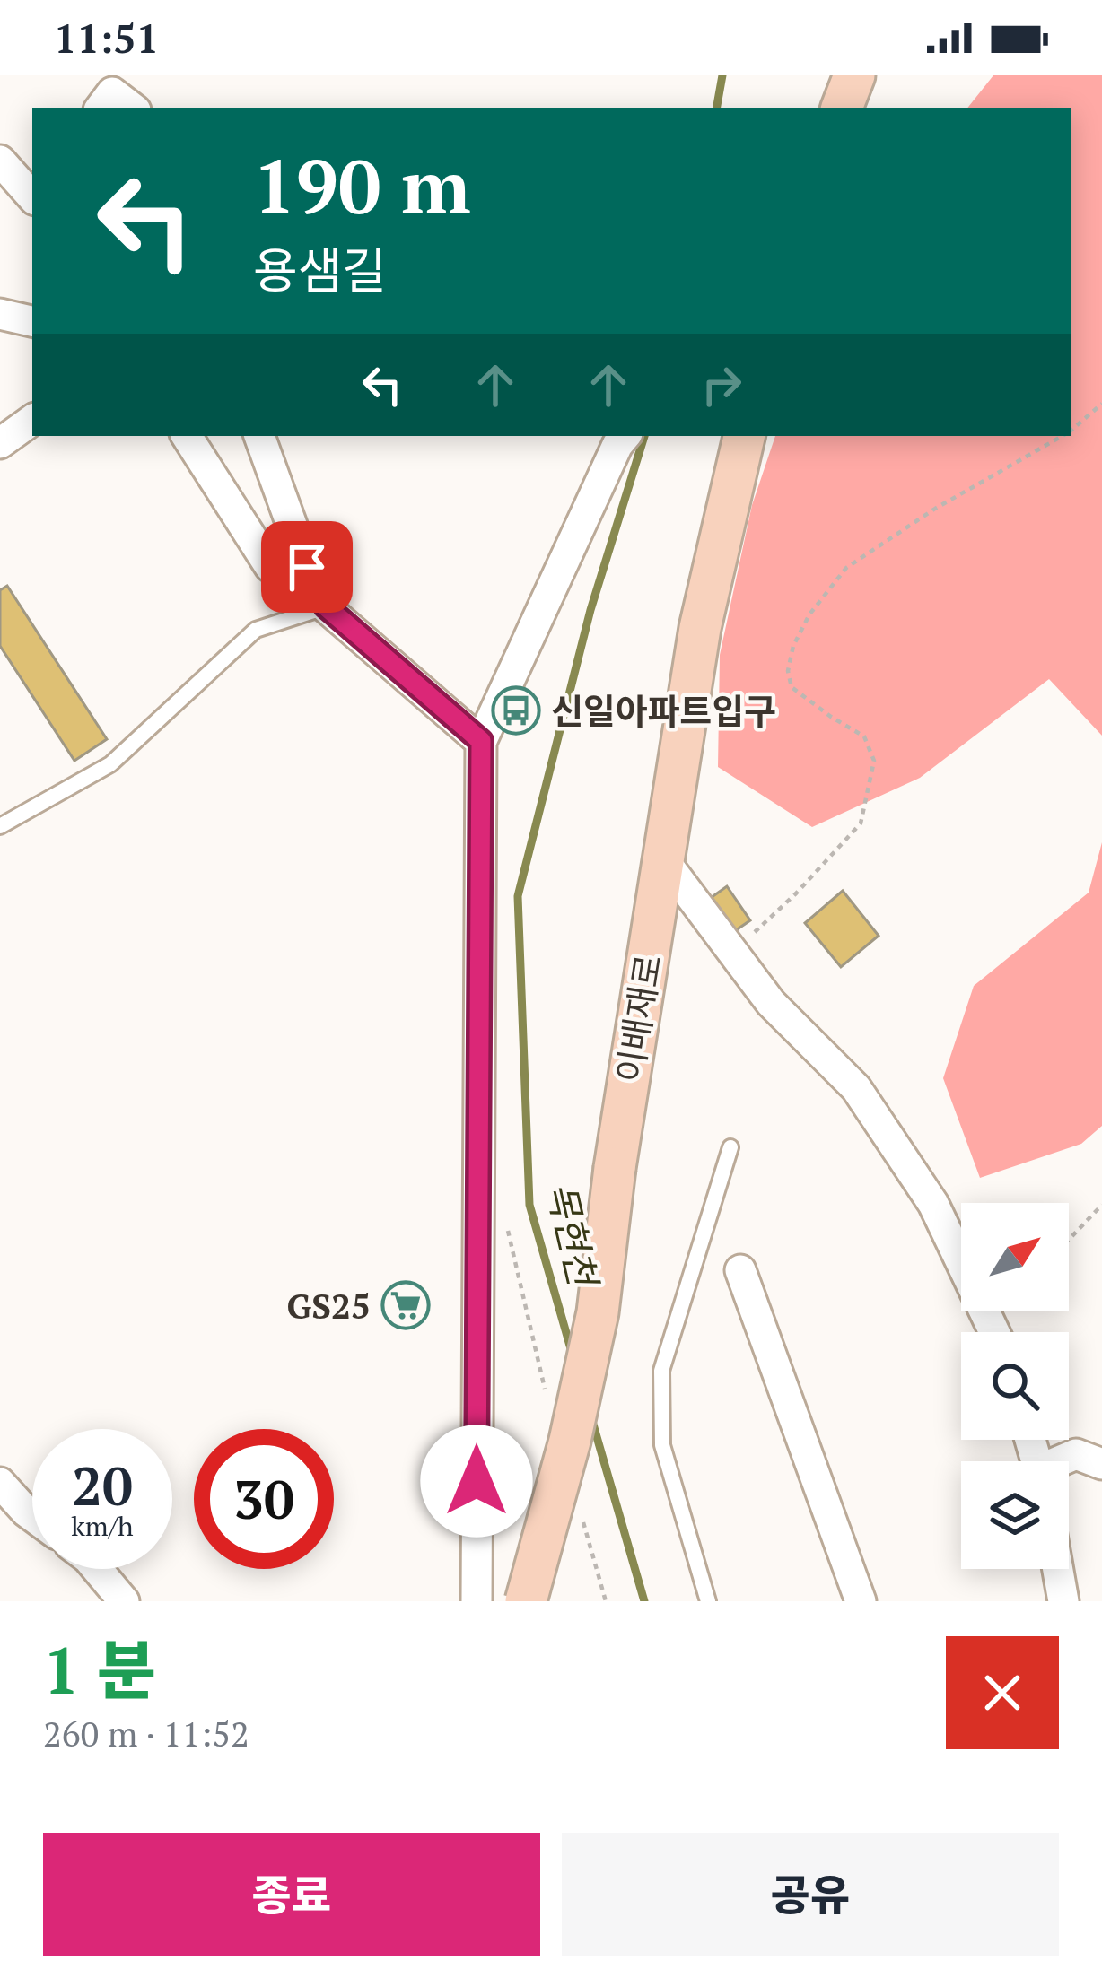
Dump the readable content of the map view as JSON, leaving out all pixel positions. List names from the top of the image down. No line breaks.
{"streets":{"main road":["이배재로"]},"water":["목현천"],"places":{"bus stop":["신일아파트입구"],"supermarket":["GS25"]},"north":"top right","page":{"status":"11:51","turn":["190 m","용샘길"],"speed":"20 km/h","limit":"30","heading":["1 분","260 m · 11:52"],"buttons":["종료","공유"]}}
